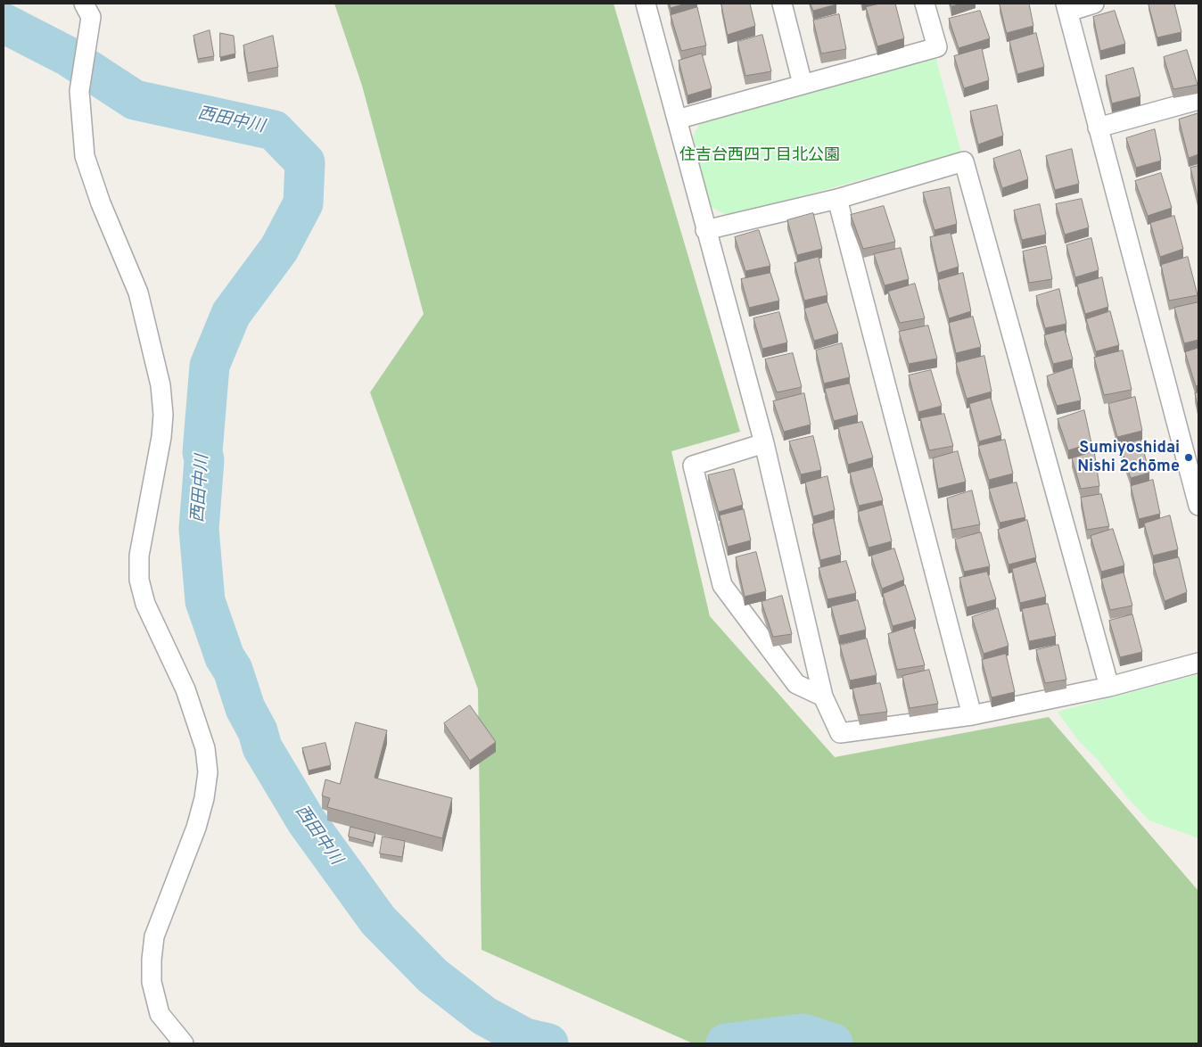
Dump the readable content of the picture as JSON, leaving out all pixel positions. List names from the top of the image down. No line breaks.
{"water":["西田中川"],"parks":["住吉台西四丁目北公園"],"places":["Sumiyoshidai Nishi 2chōme"]}
